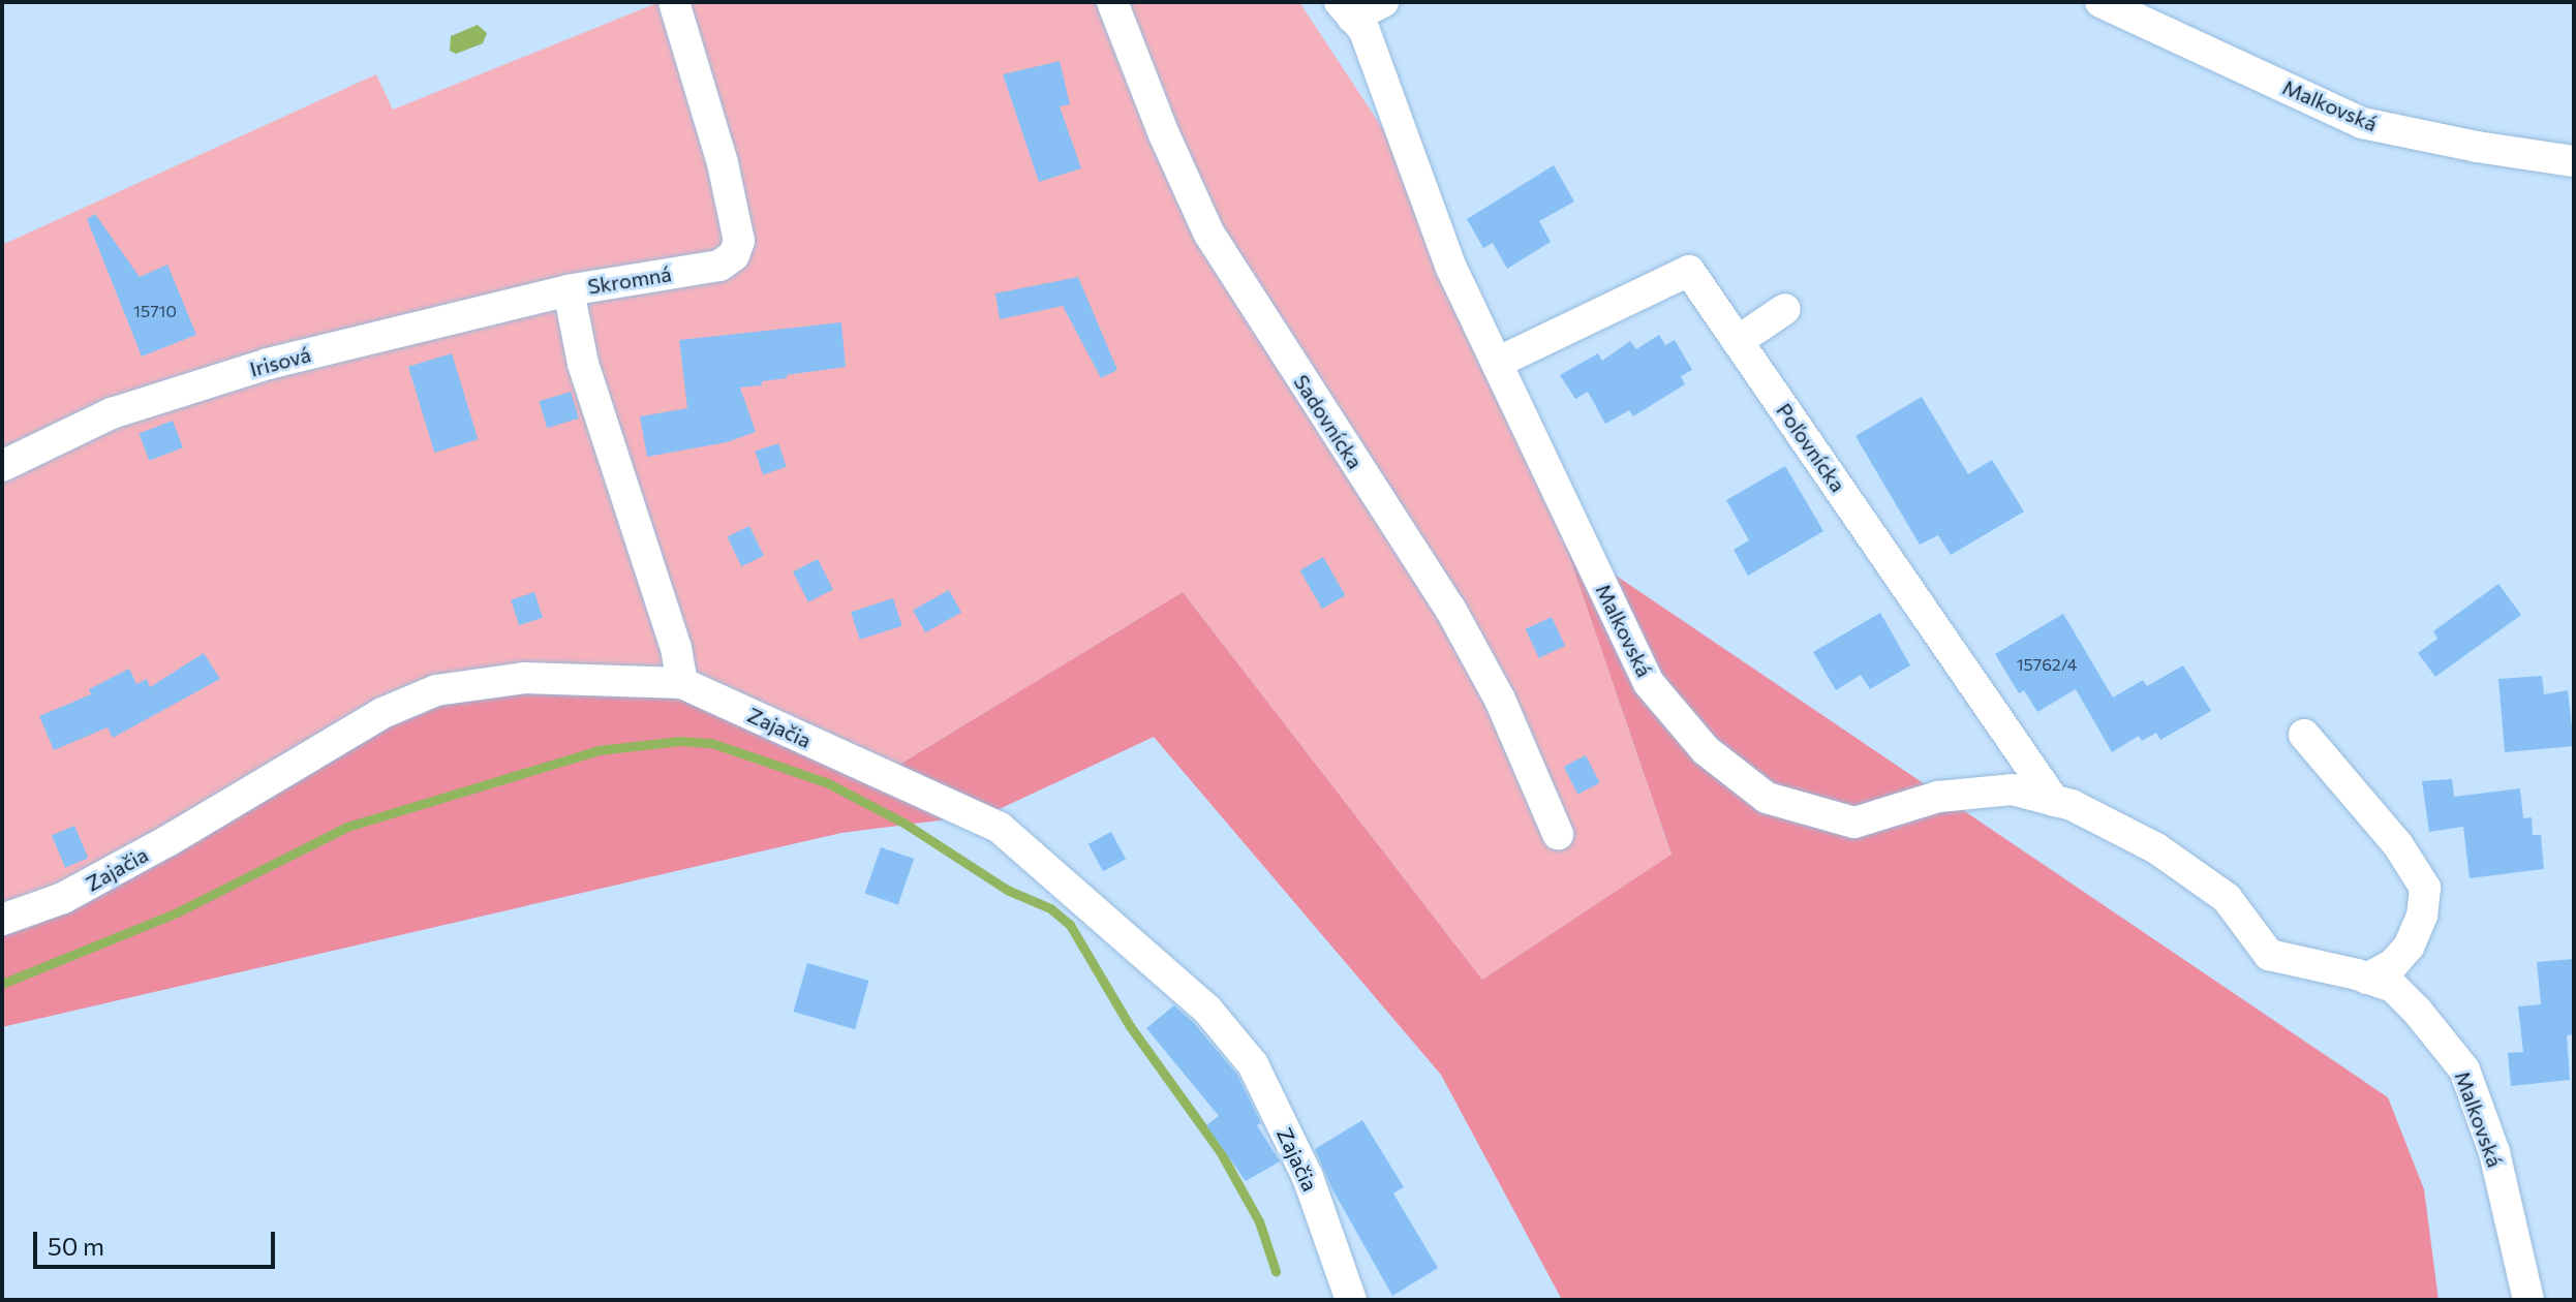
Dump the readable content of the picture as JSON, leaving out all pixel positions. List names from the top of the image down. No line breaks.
{"streets":{"street":["Malkovská","Skromná","Irisová","Sadovnícka","Poľovnícka","Zajačia"]},"crossings":[["Malkovská","Poľovnícka"],["Skromná","Irisová"],["Skromná","Zajačia"]],"house_numbers":["15710","15762/4"],"scale_bar":"50 m"}
